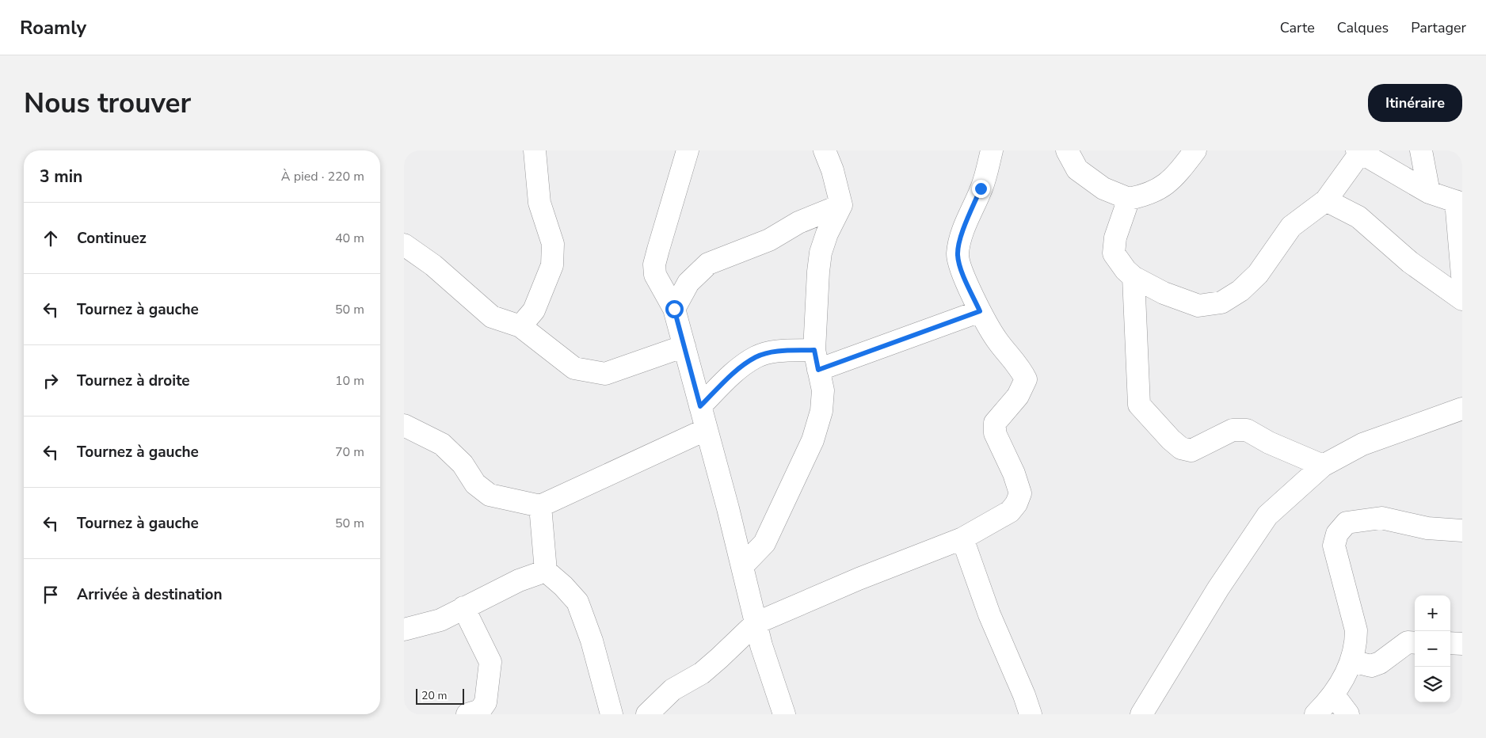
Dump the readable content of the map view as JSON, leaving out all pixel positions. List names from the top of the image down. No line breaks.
{"scale_bar":"20 m","page":{"header":"Roamly","nav":["Carte","Calques","Partager"],"buttons":"Itinéraire","title":"Nous trouver","heading":["3 min","À pied · 220 m"],"list":[["Continuez","40 m"],["Tournez à gauche","50 m"],["Tournez à droite","10 m"],["Tournez à gauche","70 m"],["Tournez à gauche","50 m"],"Arrivée à destination"],"map_buttons":["+","−"],"scale":"20 m"}}
